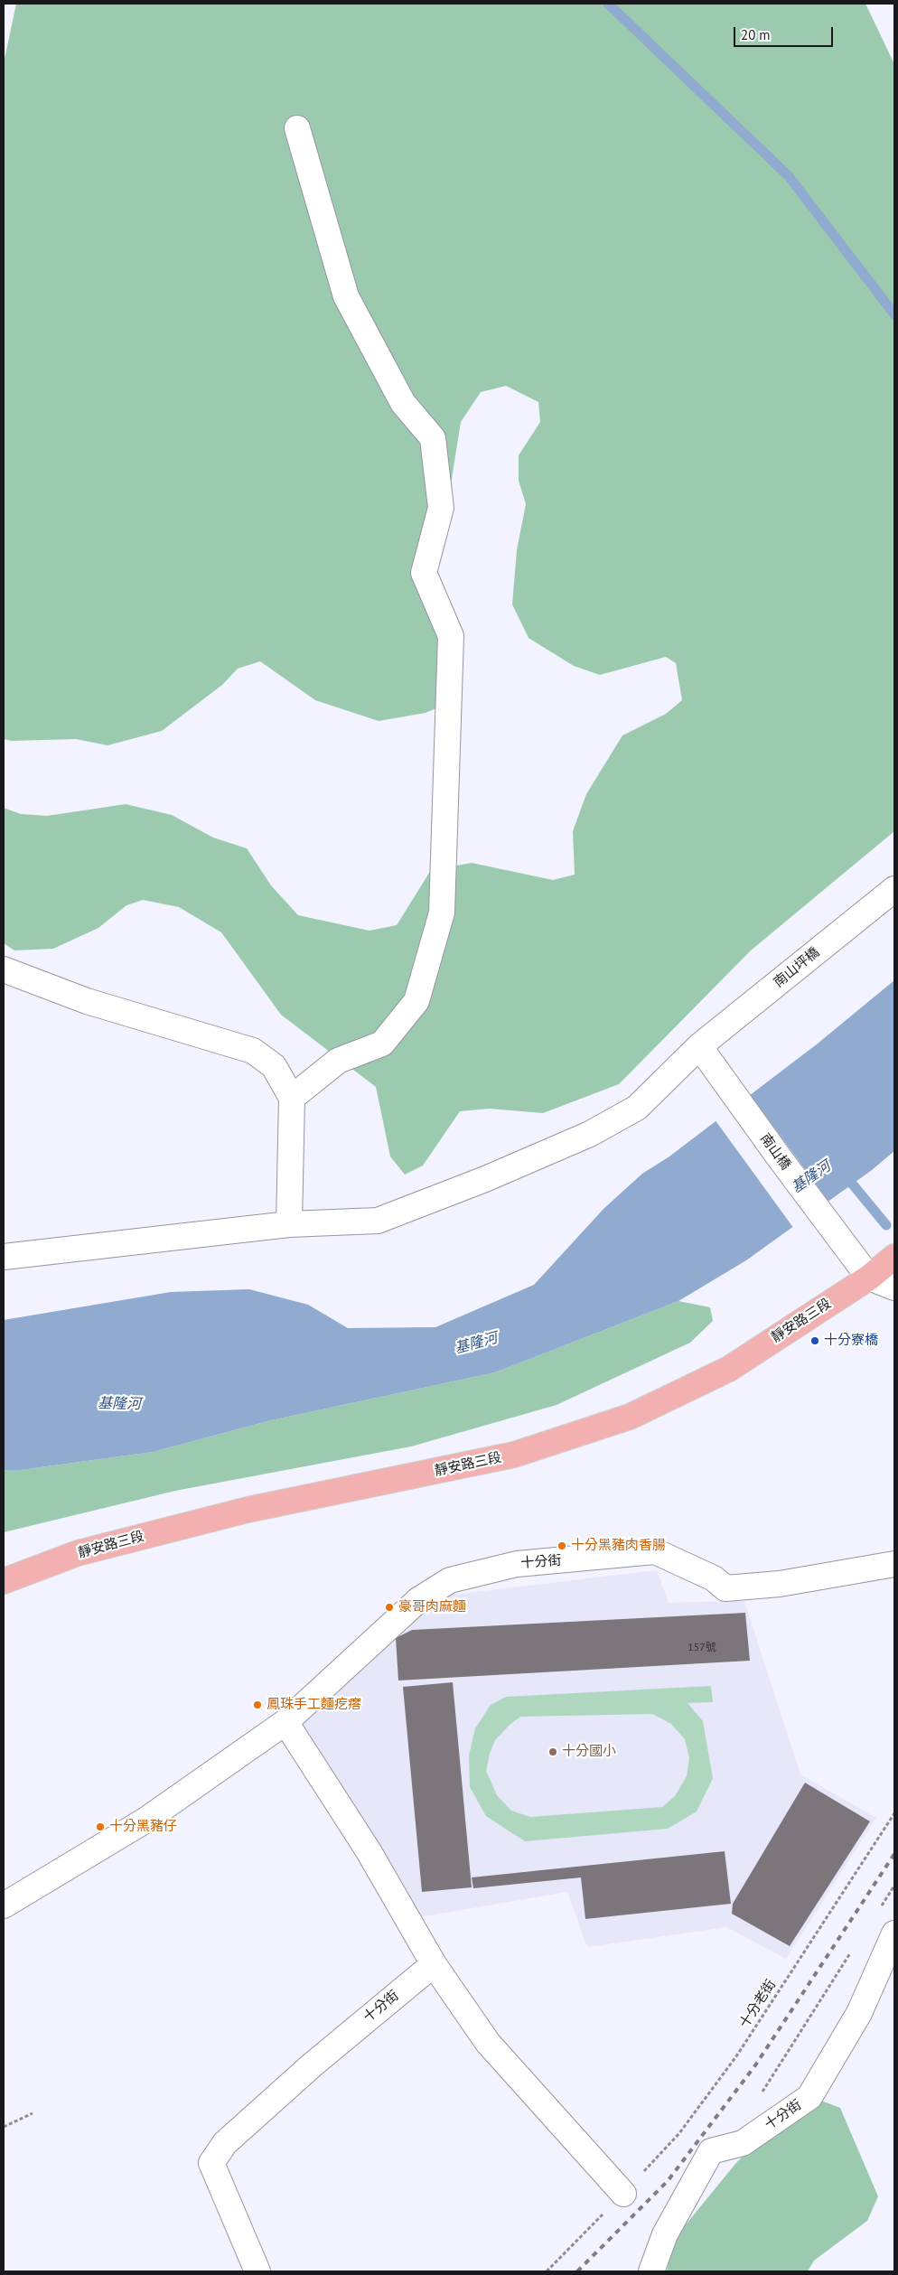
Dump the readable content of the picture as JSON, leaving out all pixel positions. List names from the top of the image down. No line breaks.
{"streets":{"main road":["靜安路三段"],"street":["南山坪橋","南山橋","十分街"],"path":["十分老街"]},"crossings":[["南山坪橋","南山橋"],["南山橋","靜安路三段"]],"water":["基隆河"],"places":["十分寮橋","十分黑豬肉香腸","豪哥肉麻麵","鳳珠手工麵疙瘩","十分國小","十分黑豬仔"],"house_numbers":["157號"],"scale_bar":"20 m"}
